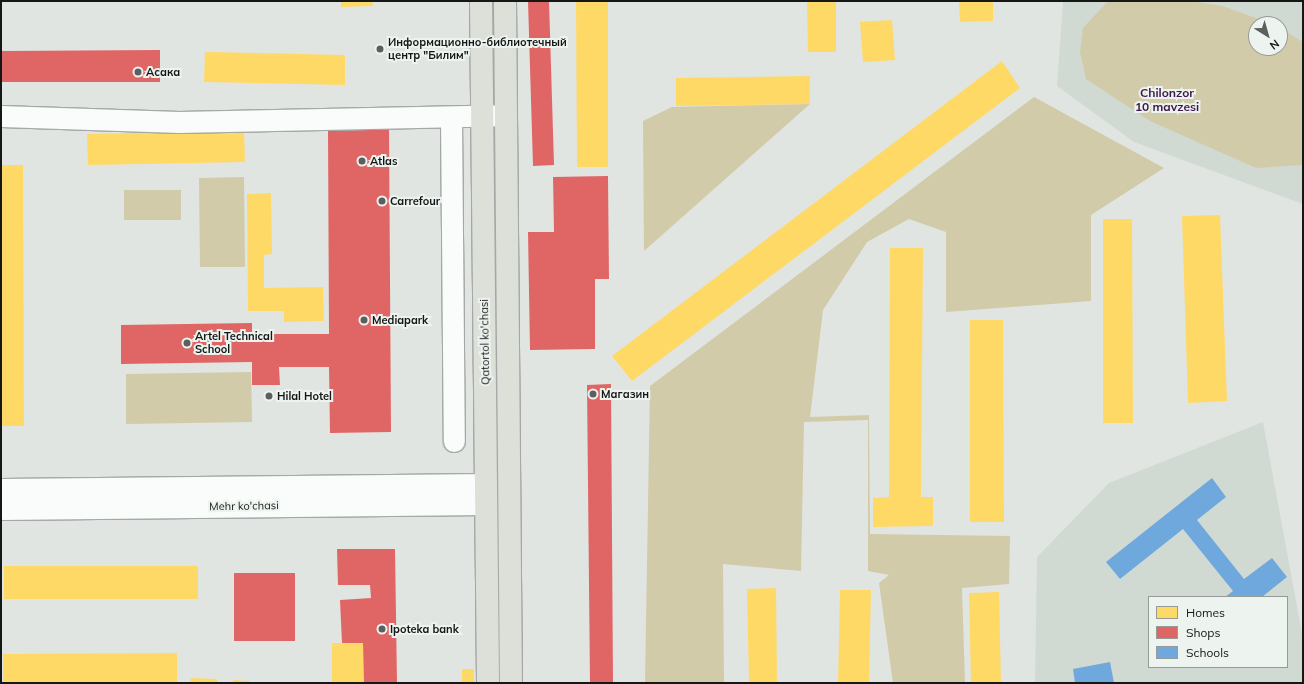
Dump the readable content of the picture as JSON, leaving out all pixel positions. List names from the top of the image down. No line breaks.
{"streets":{"main road":["Qatortol ko'chasi"],"street":["Mehr ko'chasi"]},"crossings":[["Qatortol ko'chasi","Mehr ko'chasi"]],"districts":["Chilonzor 10 mavzesi"],"places":["Информационно-библиотечный центр \"Билим\"","Асака","Atlas","Carrefour","Mediapark","Artel Technical School","Магазин","Hilal Hotel","Ipoteka bank"],"legend":["Homes","Shops","Schools"],"north":"bottom right"}
